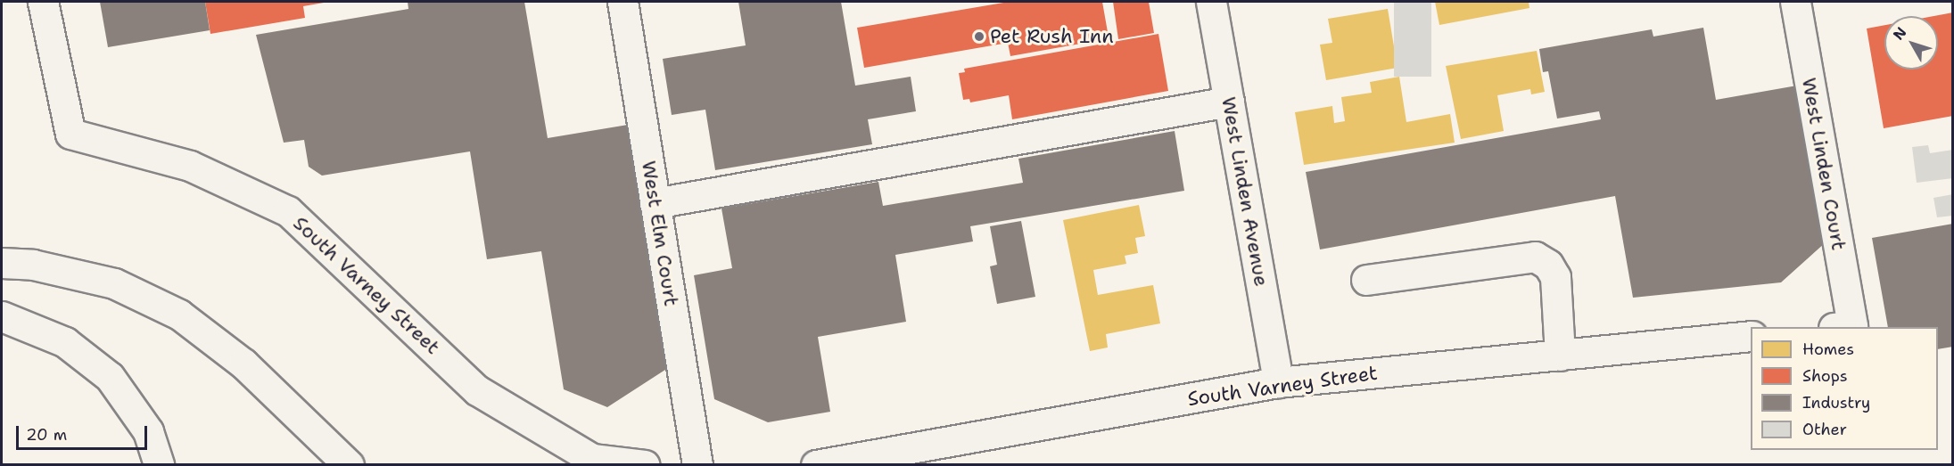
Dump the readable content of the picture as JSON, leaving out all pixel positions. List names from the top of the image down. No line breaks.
{"streets":{"main road":["West Linden Court","West Linden Avenue","West Elm Court","South Varney Street"]},"crossings":[["West Linden Avenue","South Varney Street"]],"places":["Pet Rush Inn"],"legend":["Homes","Shops","Industry","Other"],"scale_bar":"20 m","north":"top left"}
